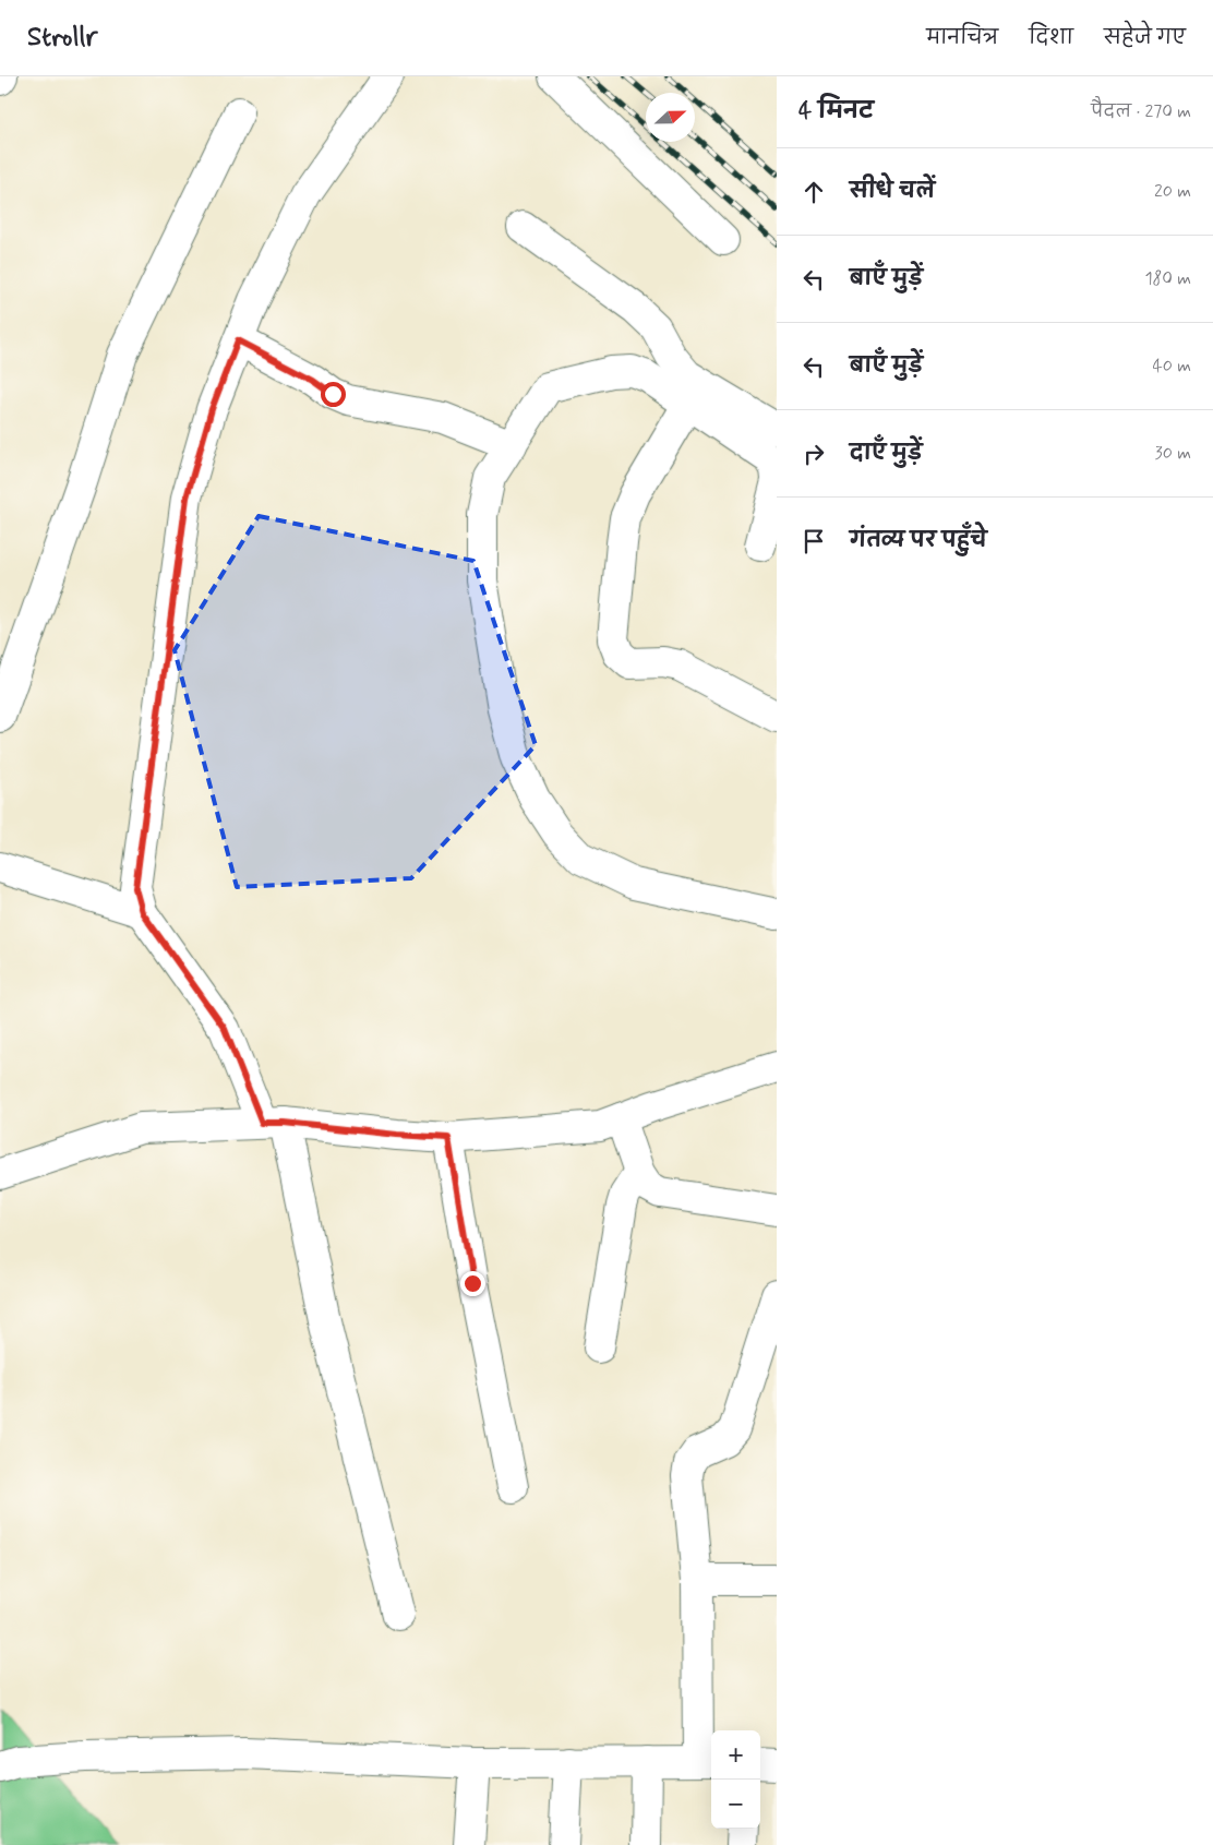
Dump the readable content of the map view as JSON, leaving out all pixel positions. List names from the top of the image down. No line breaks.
{"north":"right","page":{"header":"Strollr","nav":["मानचित्र","दिशा","सहेजे गए"],"heading":["4 मिनट","पैदल · 270 m"],"list":[["सीधे चलें","20 m"],["बाएँ मुड़ें","180 m"],["बाएँ मुड़ें","40 m"],["दाएँ मुड़ें","30 m"],"गंतव्य पर पहुँचे"],"map_buttons":["+","−"]}}
